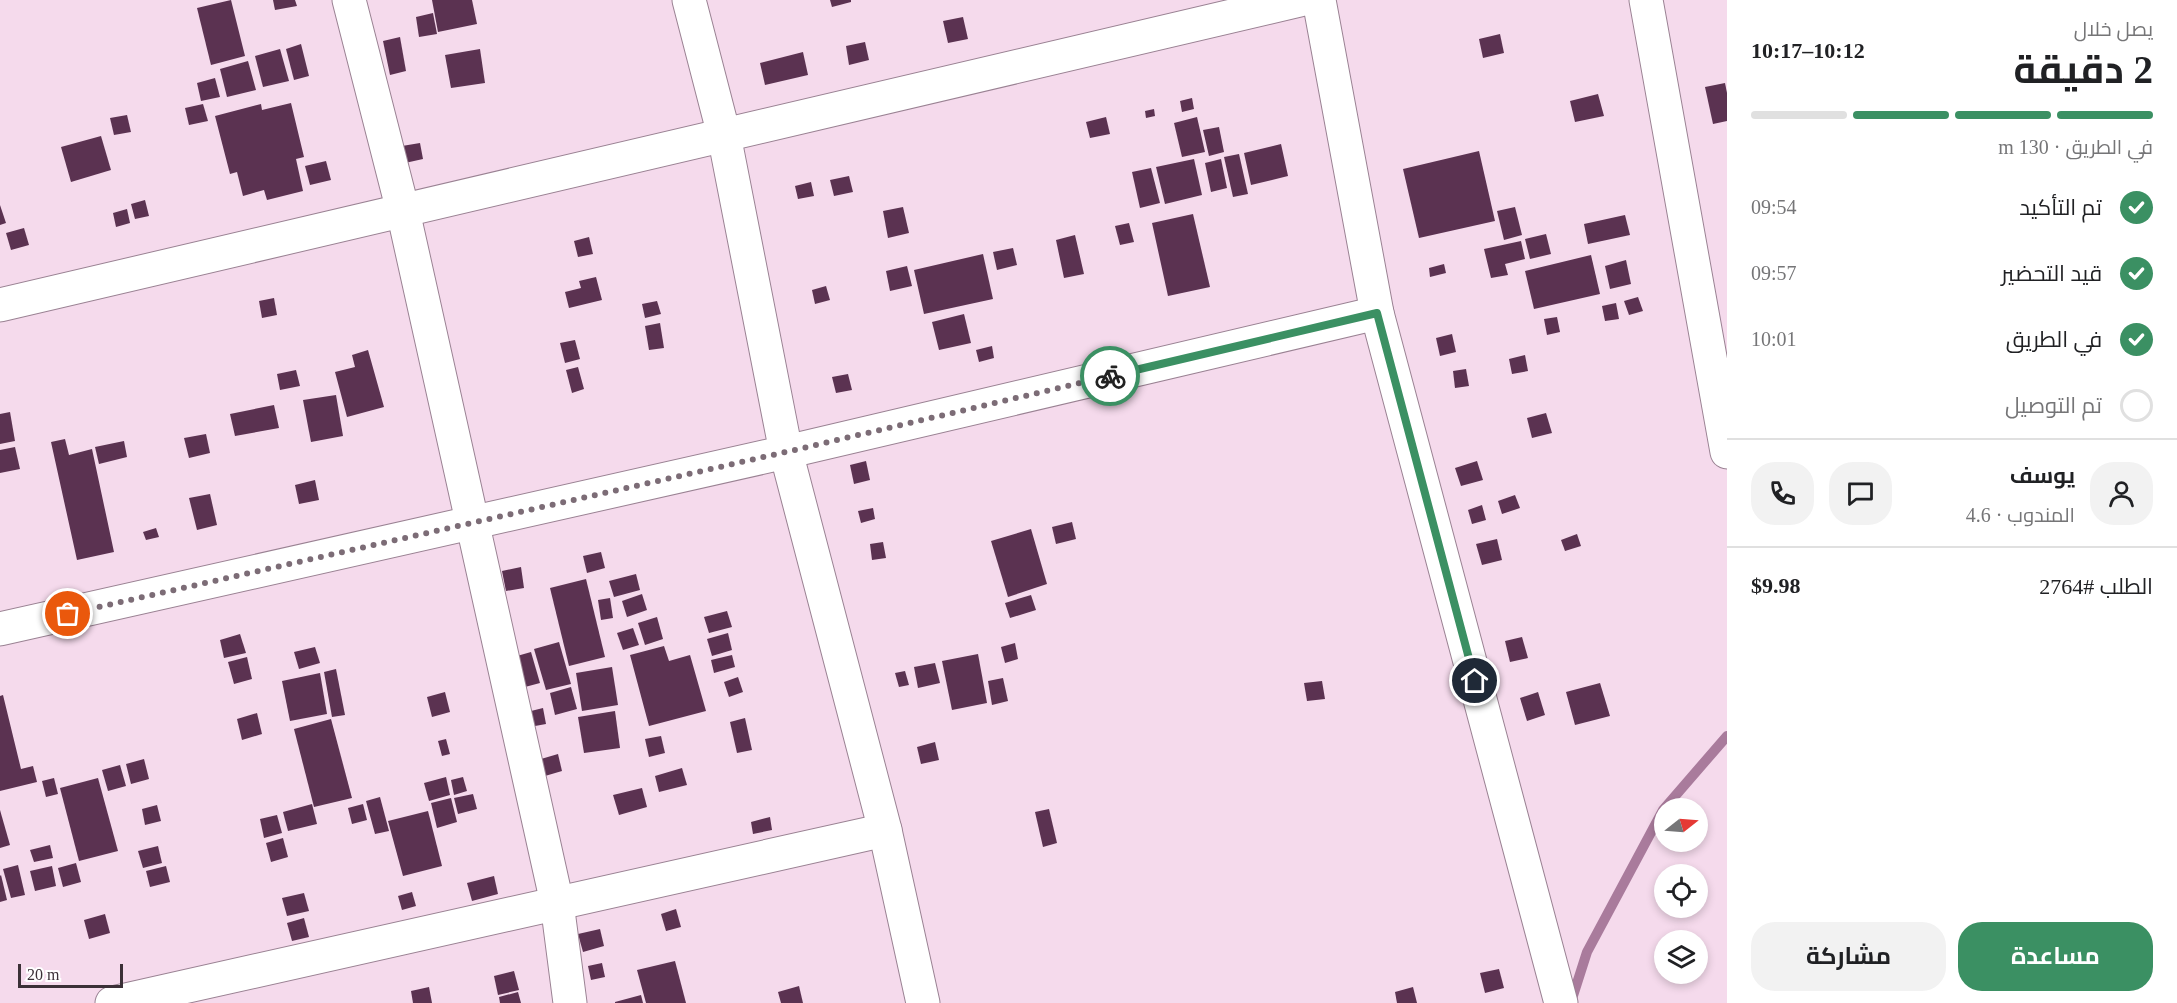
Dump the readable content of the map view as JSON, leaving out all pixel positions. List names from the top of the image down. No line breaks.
{"scale_bar":"20 m","north":"right","page":{"heading":["2 دقيقة","يصل خلال","10:12–10:17"],"panel":["يوسف","المندوب · 4.6","الطلب #2764","$9.98"],"bar":"في الطريق · 130 m","list":[["تم التأكيد","09:54"],["قيد التحضير","09:57"],["في الطريق","10:01"],"تم التوصيل"],"buttons":["مساعدة","مشاركة"],"scale":"20 m"}}
